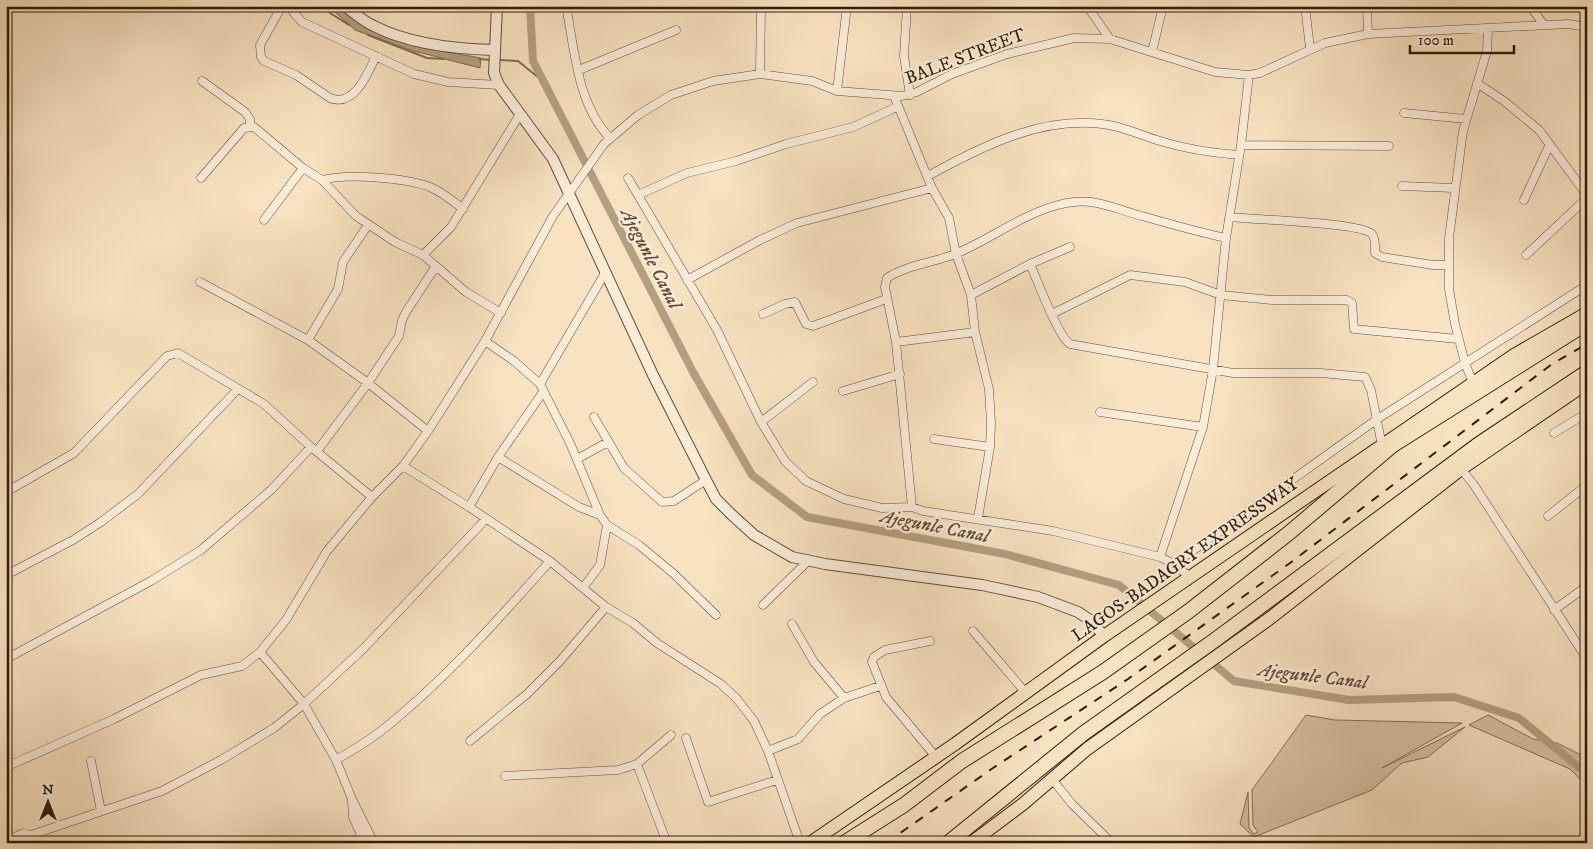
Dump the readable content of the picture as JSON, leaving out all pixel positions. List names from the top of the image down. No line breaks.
{"streets":{"highway":["LAGOS-BADAGRY EXPRESSWAY"],"street":["BALE STREET"]},"water":["Ajegunle Canal"],"scale_bar":"100 m","north":"top"}
